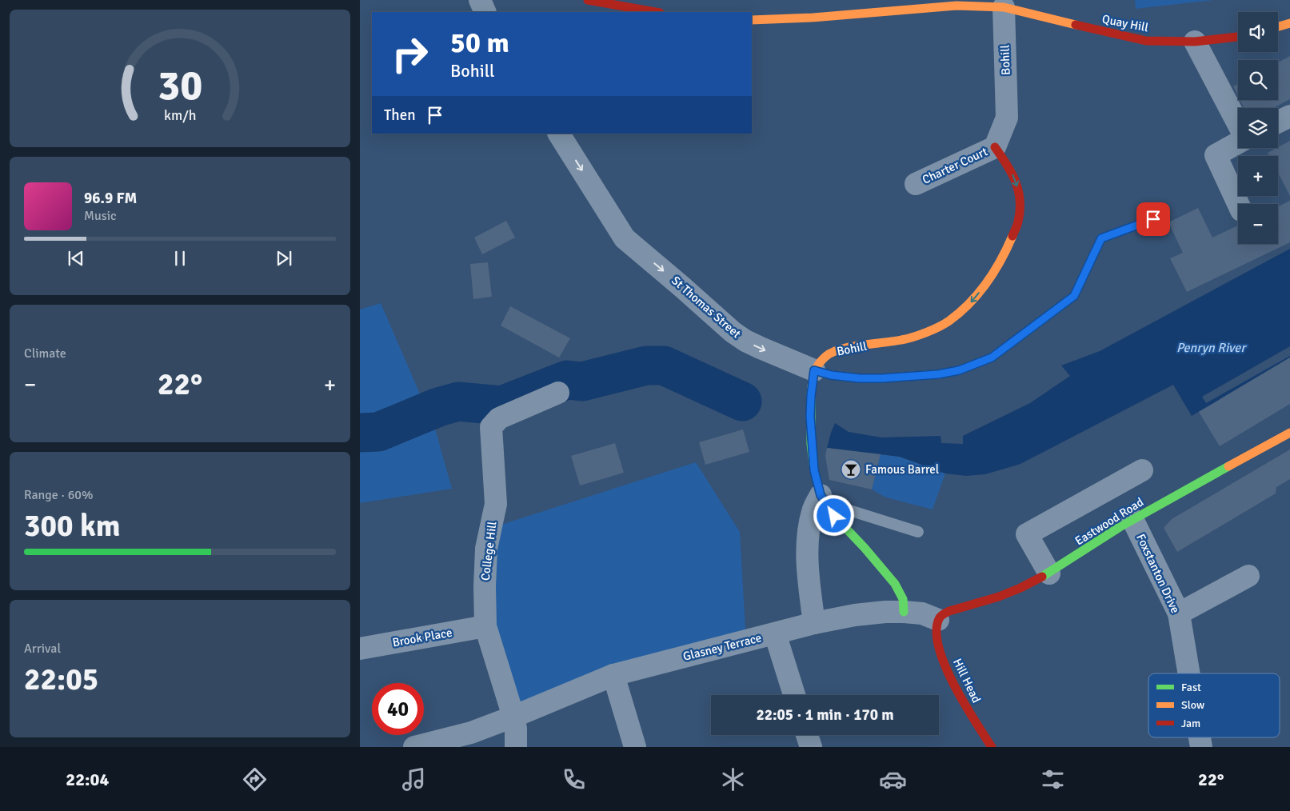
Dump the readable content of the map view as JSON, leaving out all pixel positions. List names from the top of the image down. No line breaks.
{"streets":{"street":["Quay Hill","Bohill","Charter Court","St Thomas Street","Eastwood Road","College Hill","Foxstanton Drive","Brook Place","Glasney Terrace","Hill Head"]},"crossings":[["Quay Hill","Bohill"],["Bohill","Charter Court"],["Bohill","St Thomas Street"],["Eastwood Road","Foxstanton Drive"],["Eastwood Road","Glasney Terrace"],["Eastwood Road","Hill Head"],["College Hill","Brook Place"],["College Hill","Glasney Terrace"],["Glasney Terrace","Hill Head"]],"one_way":["St Thomas Street"],"water":["Penryn River"],"places":{"bar":["Famous Barrel"]},"legend":["Fast","Slow","Jam"],"page":{"map_buttons":["+","−"],"turn":["50 m","Bohill"],"then":"Then","song":["96.9 FM","Music"],"tile":["Climate",["Range · 60%","300 km"],["Arrival","22:05"]],"heat":["−","22°","+"],"limit":"40","trip":"22:05 · 1 min · 170 m","tabs":["22:04","22°"],"gauge":["30","km/h"]}}
